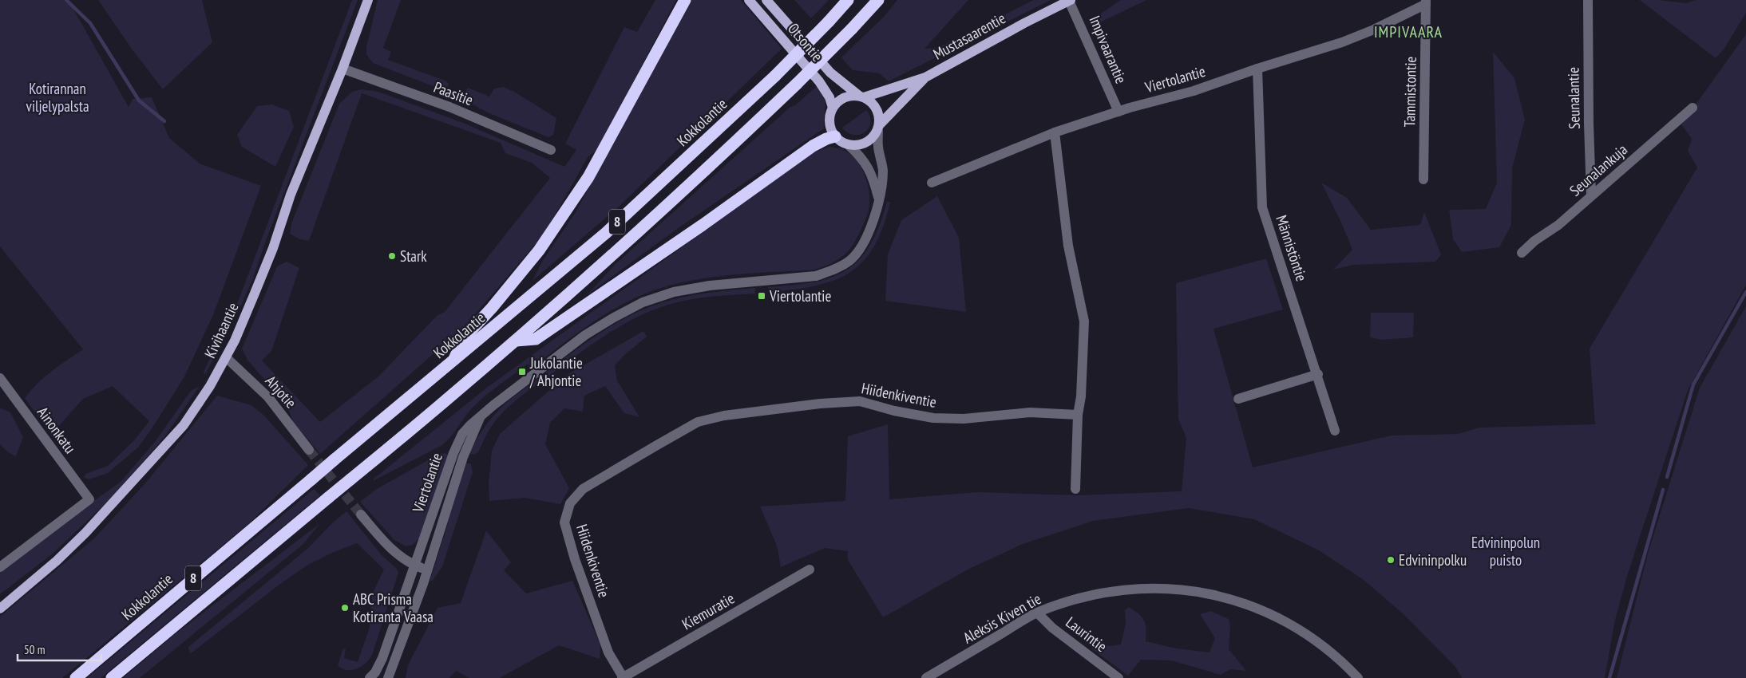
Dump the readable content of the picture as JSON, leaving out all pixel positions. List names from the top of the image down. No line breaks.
{"streets":{"highway":["Kokkolantie","8"],"main road":["Mustasaarentie","Otsontie","Kivihaantie"],"street":["Impivaarantie","Viertolantie","Tammistontie","Paasitie","Seunalantie","Seunalankuja","Männistöntie","Ahjotie","Hiidenkiventie","Ainonkatu","Kiemuratie","Aleksis Kiven tie","Laurintie"]},"crossings":[["Mustasaarentie","Otsontie"],["Mustasaarentie","Impivaarantie"],["Mustasaarentie","Viertolantie"],["Otsontie","Viertolantie"],["Impivaarantie","Viertolantie"],["Viertolantie","Tammistontie"],["Viertolantie","Männistöntie"],["Paasitie","Kivihaantie"],["Seunalantie","Seunalankuja"],["Kivihaantie","Ahjotie"],["Hiidenkiventie","Kiemuratie"],["Aleksis Kiven tie","Laurintie"]],"districts":["IMPIVAARA"],"parks":["Kotirannan viljelypalsta","Edvininpolun puisto"],"places":{"other":["Stark","Edvininpolku","ABC Prisma Kotiranta Vaasa"],"transit":["Viertolantie","Jukolantie / Ahjontie"]},"scale_bar":"50 m"}
